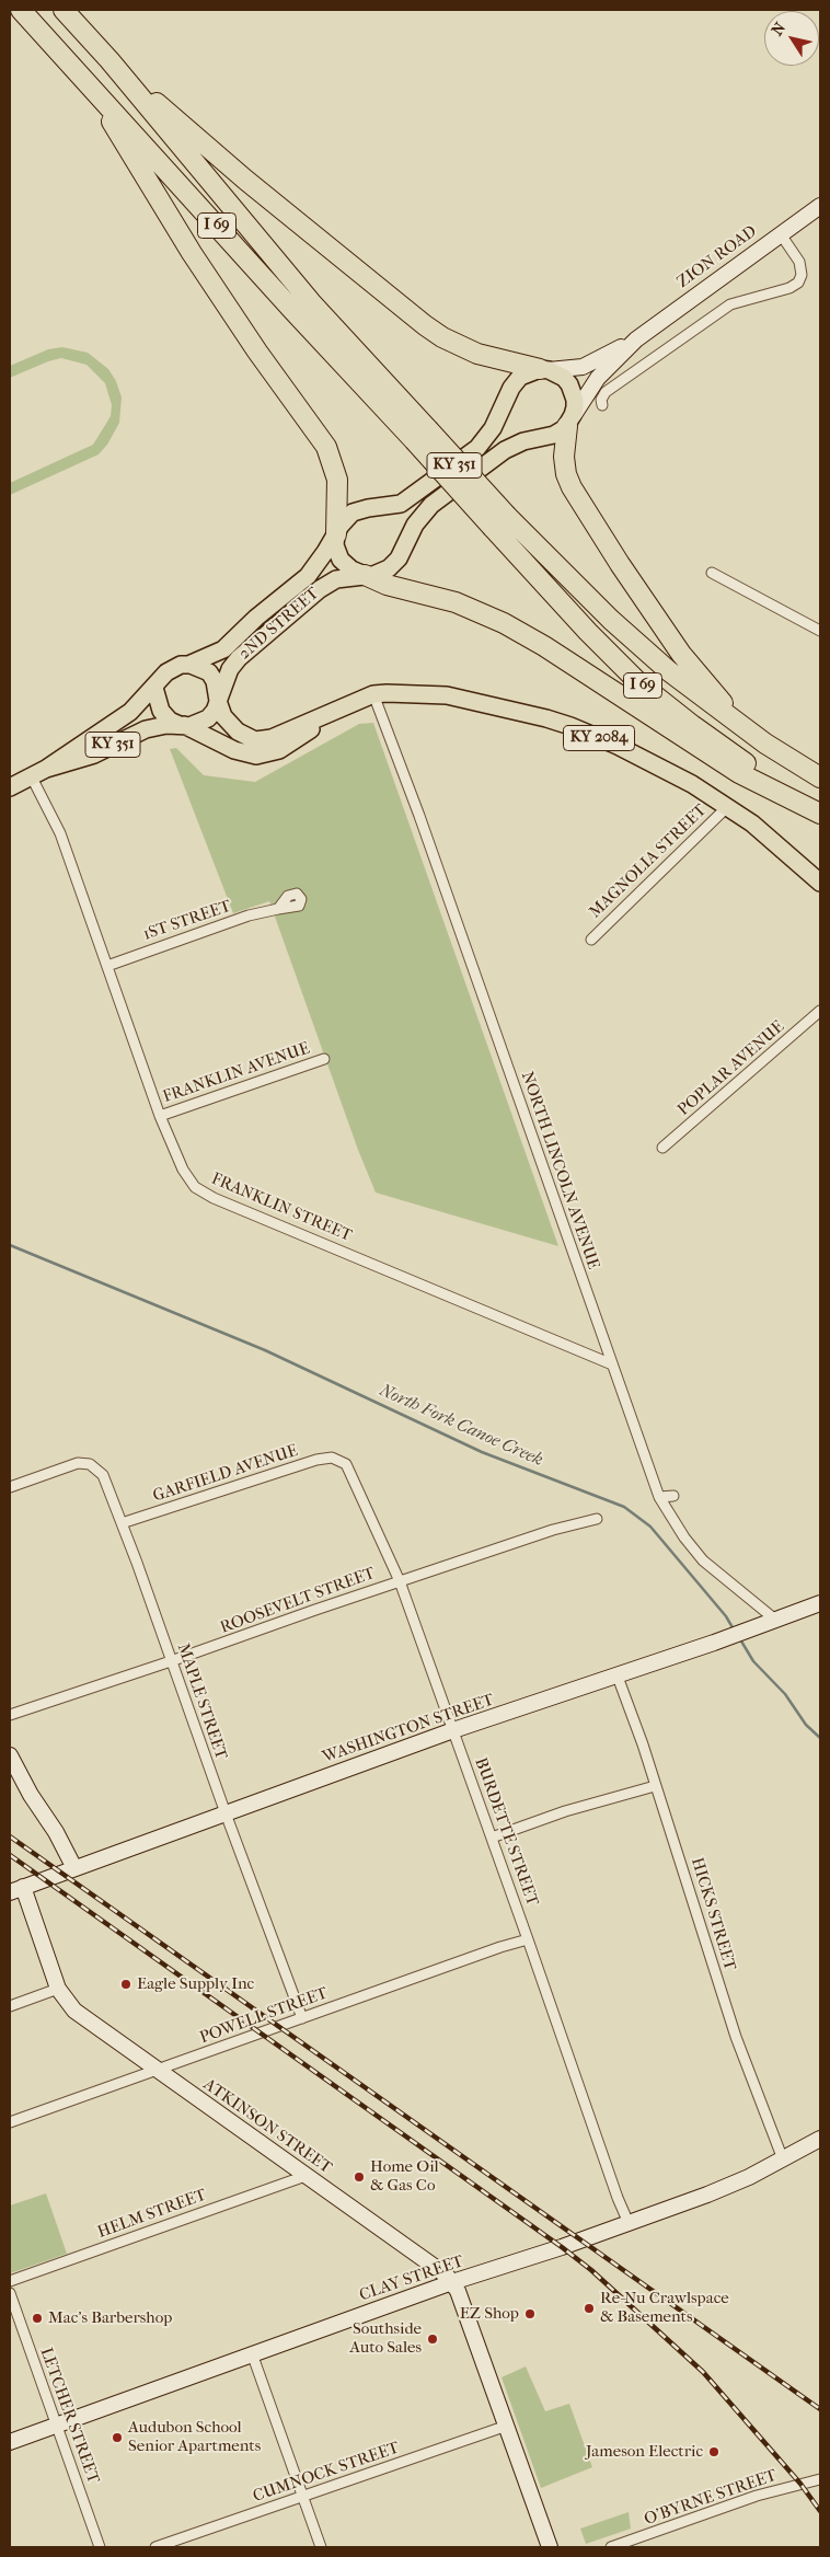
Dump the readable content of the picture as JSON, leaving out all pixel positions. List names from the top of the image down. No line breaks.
{"streets":{"highway":["I 69"],"main road":["KY 351","2ND STREET","KY 2084"],"street":["ZION ROAD","MAGNOLIA STREET","1ST STREET","POPLAR AVENUE","FRANKLIN AVENUE","NORTH LINCOLN AVENUE","FRANKLIN STREET","GARFIELD AVENUE","ROOSEVELT STREET","MAPLE STREET","WASHINGTON STREET","BURDETTE STREET","HICKS STREET","POWELL STREET","ATKINSON STREET","HELM STREET","CLAY STREET","LETCHER STREET","CUMNOCK STREET","O'BYRNE STREET"]},"crossings":[["ZION ROAD","2ND STREET"],["2ND STREET","KY 2084"],["2ND STREET","FRANKLIN STREET"],["KY 2084","MAGNOLIA STREET"],["KY 2084","NORTH LINCOLN AVENUE"],["1ST STREET","FRANKLIN STREET"],["FRANKLIN AVENUE","FRANKLIN STREET"],["NORTH LINCOLN AVENUE","FRANKLIN STREET"],["NORTH LINCOLN AVENUE","WASHINGTON STREET"],["GARFIELD AVENUE","MAPLE STREET"],["GARFIELD AVENUE","BURDETTE STREET"],["ROOSEVELT STREET","MAPLE STREET"],["ROOSEVELT STREET","BURDETTE STREET"],["MAPLE STREET","WASHINGTON STREET"],["MAPLE STREET","POWELL STREET"],["WASHINGTON STREET","BURDETTE STREET"],["WASHINGTON STREET","HICKS STREET"],["WASHINGTON STREET","ATKINSON STREET"],["BURDETTE STREET","POWELL STREET"],["BURDETTE STREET","CLAY STREET"],["HICKS STREET","CLAY STREET"],["POWELL STREET","ATKINSON STREET"],["ATKINSON STREET","HELM STREET"],["ATKINSON STREET","CLAY STREET"],["ATKINSON STREET","CUMNOCK STREET"],["CLAY STREET","LETCHER STREET"]],"water":["North Fork Canoe Creek"],"places":["Eagle Supply Inc","Home Oil & Gas Co","Re-Nu Crawlspace & Basements","EZ Shop","Mac's Barbershop","Southside Auto Sales","Audubon School Senior Apartments","Jameson Electric"],"north":"top left"}
